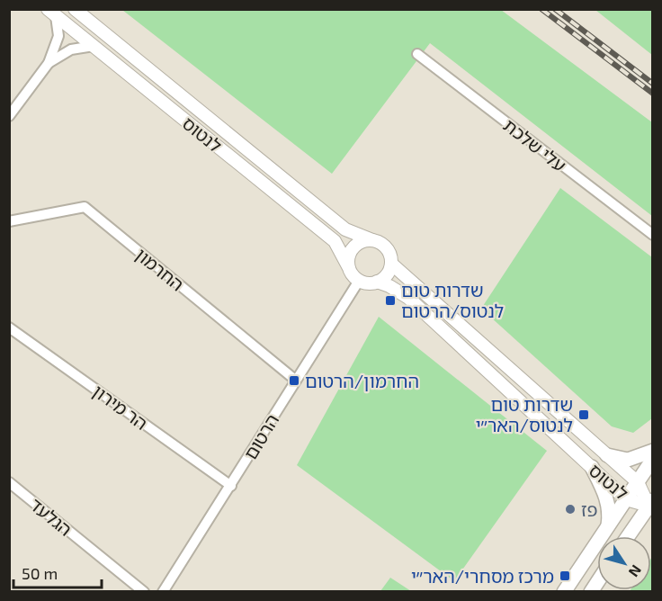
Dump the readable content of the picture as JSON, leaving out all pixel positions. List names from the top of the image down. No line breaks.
{"streets":{"street":["לנטוס","עלי שלכת","החרמון","הר מירון","הרטום","הגלעד"]},"crossings":[["לנטוס","הרטום"],["החרמון","הרטום"],["הר מירון","הרטום"]],"places":{"transit":["שדרות טום לנטוס/הרטום","החרמון/הרטום","שדרות טום לנטוס/האר״י","מרכז מסחרי/האר״י"],"other":["פז"]},"scale_bar":"50 m","north":"bottom right"}
